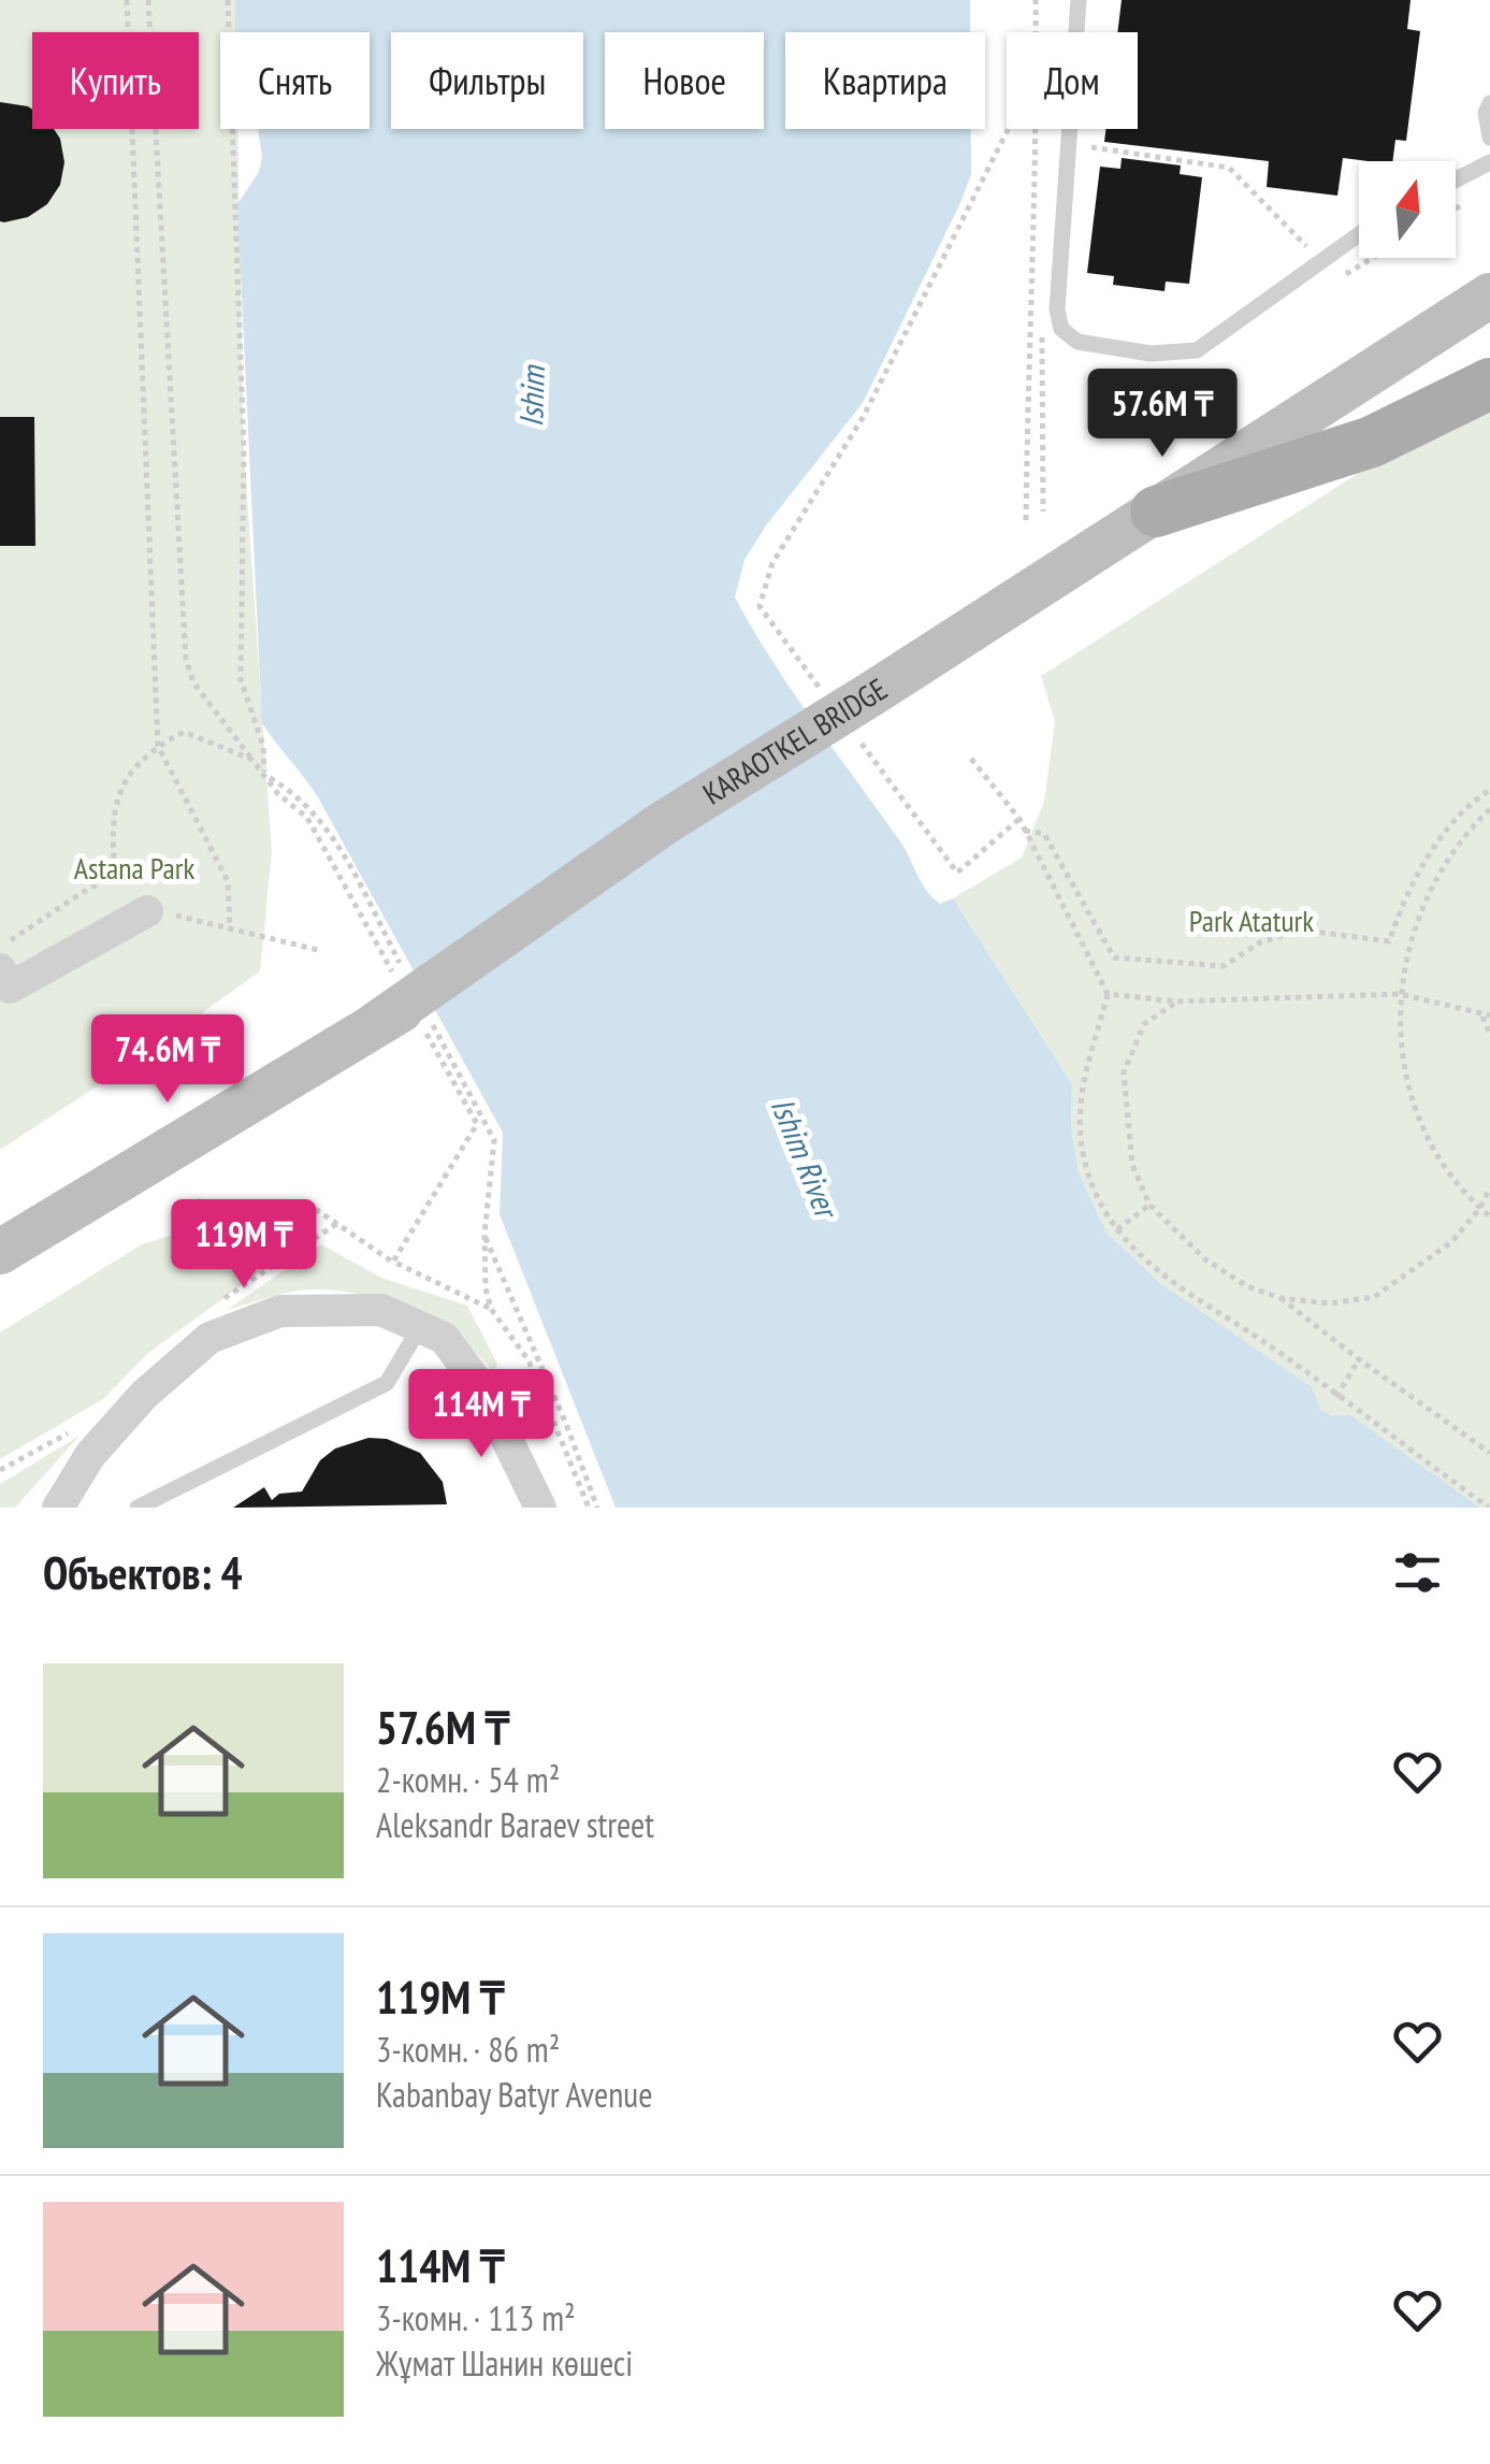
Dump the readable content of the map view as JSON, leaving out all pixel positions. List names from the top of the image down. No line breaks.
{"streets":{"main road":["KARAOTKEL BRIDGE"]},"water":["Ishim","Ishim River"],"parks":["Astana Park","Park Ataturk"],"north":"top","page":{"chip":["Купить","Снять","Фильтры","Новое","Квартира","Дом"],"price":["57.6M ₸","74.6M ₸","119M ₸","114M ₸"],"heading":"Объектов: 4","list":[{"name":"57.6M ₸","note":"2-комн. · 54 m² · Aleksandr Baraev street"},{"name":"119M ₸","note":"3-комн. · 86 m² · Kabanbay Batyr Avenue"},{"name":"114M ₸","note":"3-комн. · 113 m² · Жұмат Шанин көшесі"}]}}
